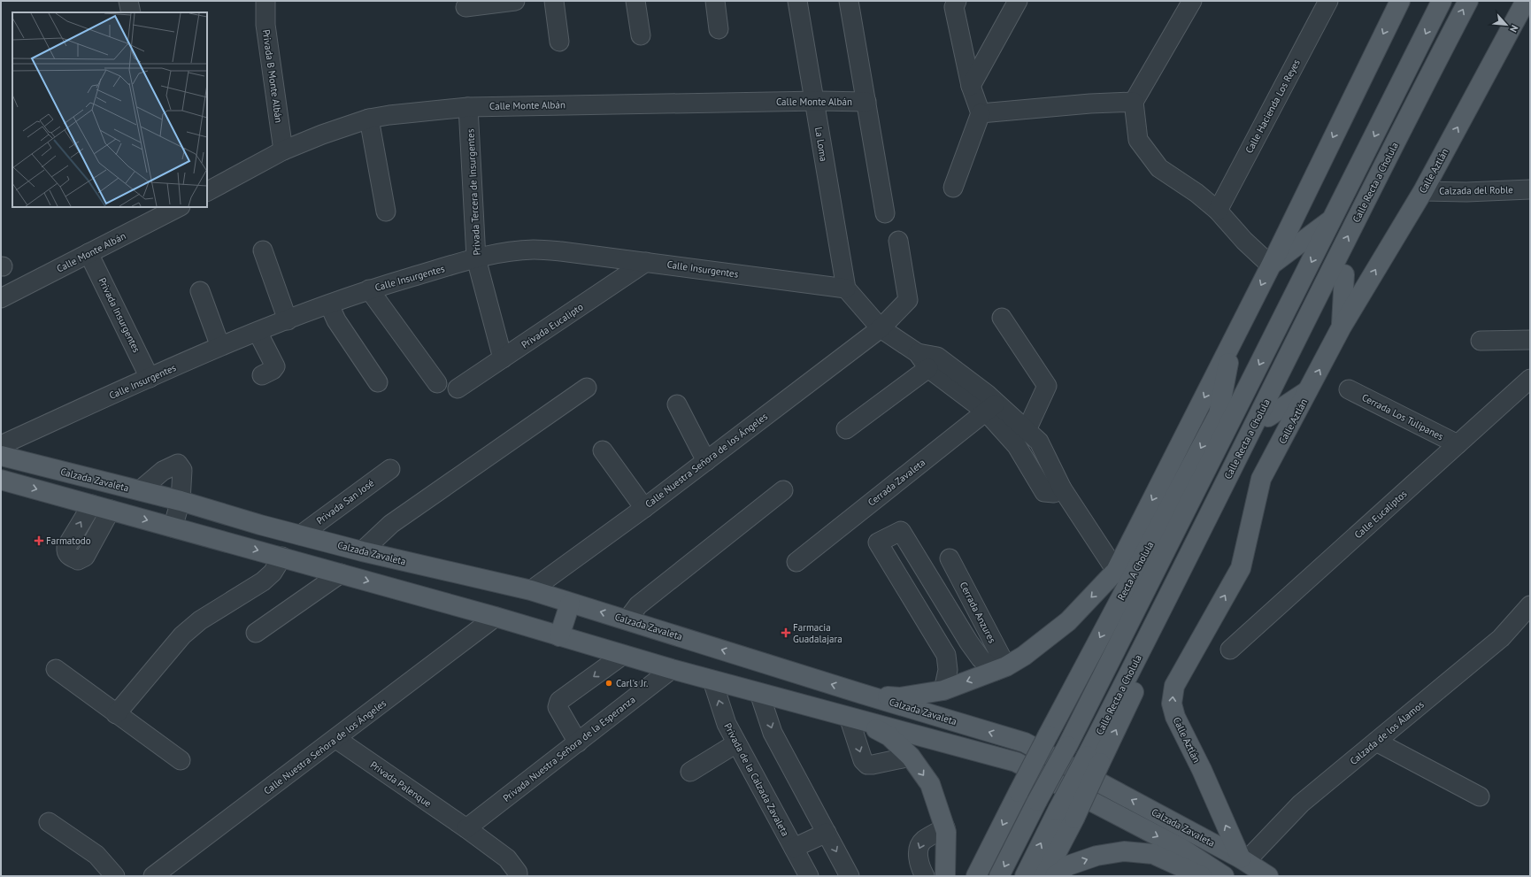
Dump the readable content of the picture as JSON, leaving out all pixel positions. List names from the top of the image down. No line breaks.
{"streets":{"main road":["Calle Aztlán","Calle Recta a Cholula","Calzada Zavaleta","Recta A Cholula"],"street":["Privada B Monte Albán","Calle Monte Albán","Calle Hacienda Los Reyes","La Loma","Calzada del Roble","Privada Tercera de Insurgentes","Calle Insurgentes","Privada Insurgentes","Privada Eucalipto","Cerrada Los Tulipanes","Calle Nuestra Señora de los Ángeles","Cerrada Zavaleta","Privada San José","Calle Eucaliptos","Cerrada Anzures","Calzada de los Álamos","Privada Nuestra Señora de la Esperanza","Privada de la Calzada Zavaleta","Privada Palenque"]},"crossings":[["Privada B Monte Albán","Calle Monte Albán"],["Calle Monte Albán","La Loma"],["Calle Monte Albán","Privada Tercera de Insurgentes"],["Calle Monte Albán","Privada Insurgentes"],["La Loma","Calle Insurgentes"],["Calle Aztlán","Calzada del Roble"],["Calle Aztlán","Calzada Zavaleta"],["Calle Aztlán","Calzada de los Álamos"],["Privada Tercera de Insurgentes","Calle Insurgentes"],["Privada Tercera de Insurgentes","Privada Eucalipto"],["Calle Insurgentes","Privada Insurgentes"],["Calle Insurgentes","Privada Eucalipto"],["Cerrada Los Tulipanes","Calle Eucaliptos"],["Calle Nuestra Señora de los Ángeles","Calzada Zavaleta"],["Calle Nuestra Señora de los Ángeles","Privada Palenque"],["Calzada Zavaleta","Privada San José"],["Calzada Zavaleta","Calzada de los Álamos"],["Calzada Zavaleta","Privada Nuestra Señora de la Esperanza"],["Calzada Zavaleta","Privada de la Calzada Zavaleta"],["Privada Nuestra Señora de la Esperanza","Privada Palenque"]],"places":{"health":["Farmatodo","Farmacia Guadalajara"],"other":["Carl's Jr."]},"north":"bottom right"}
